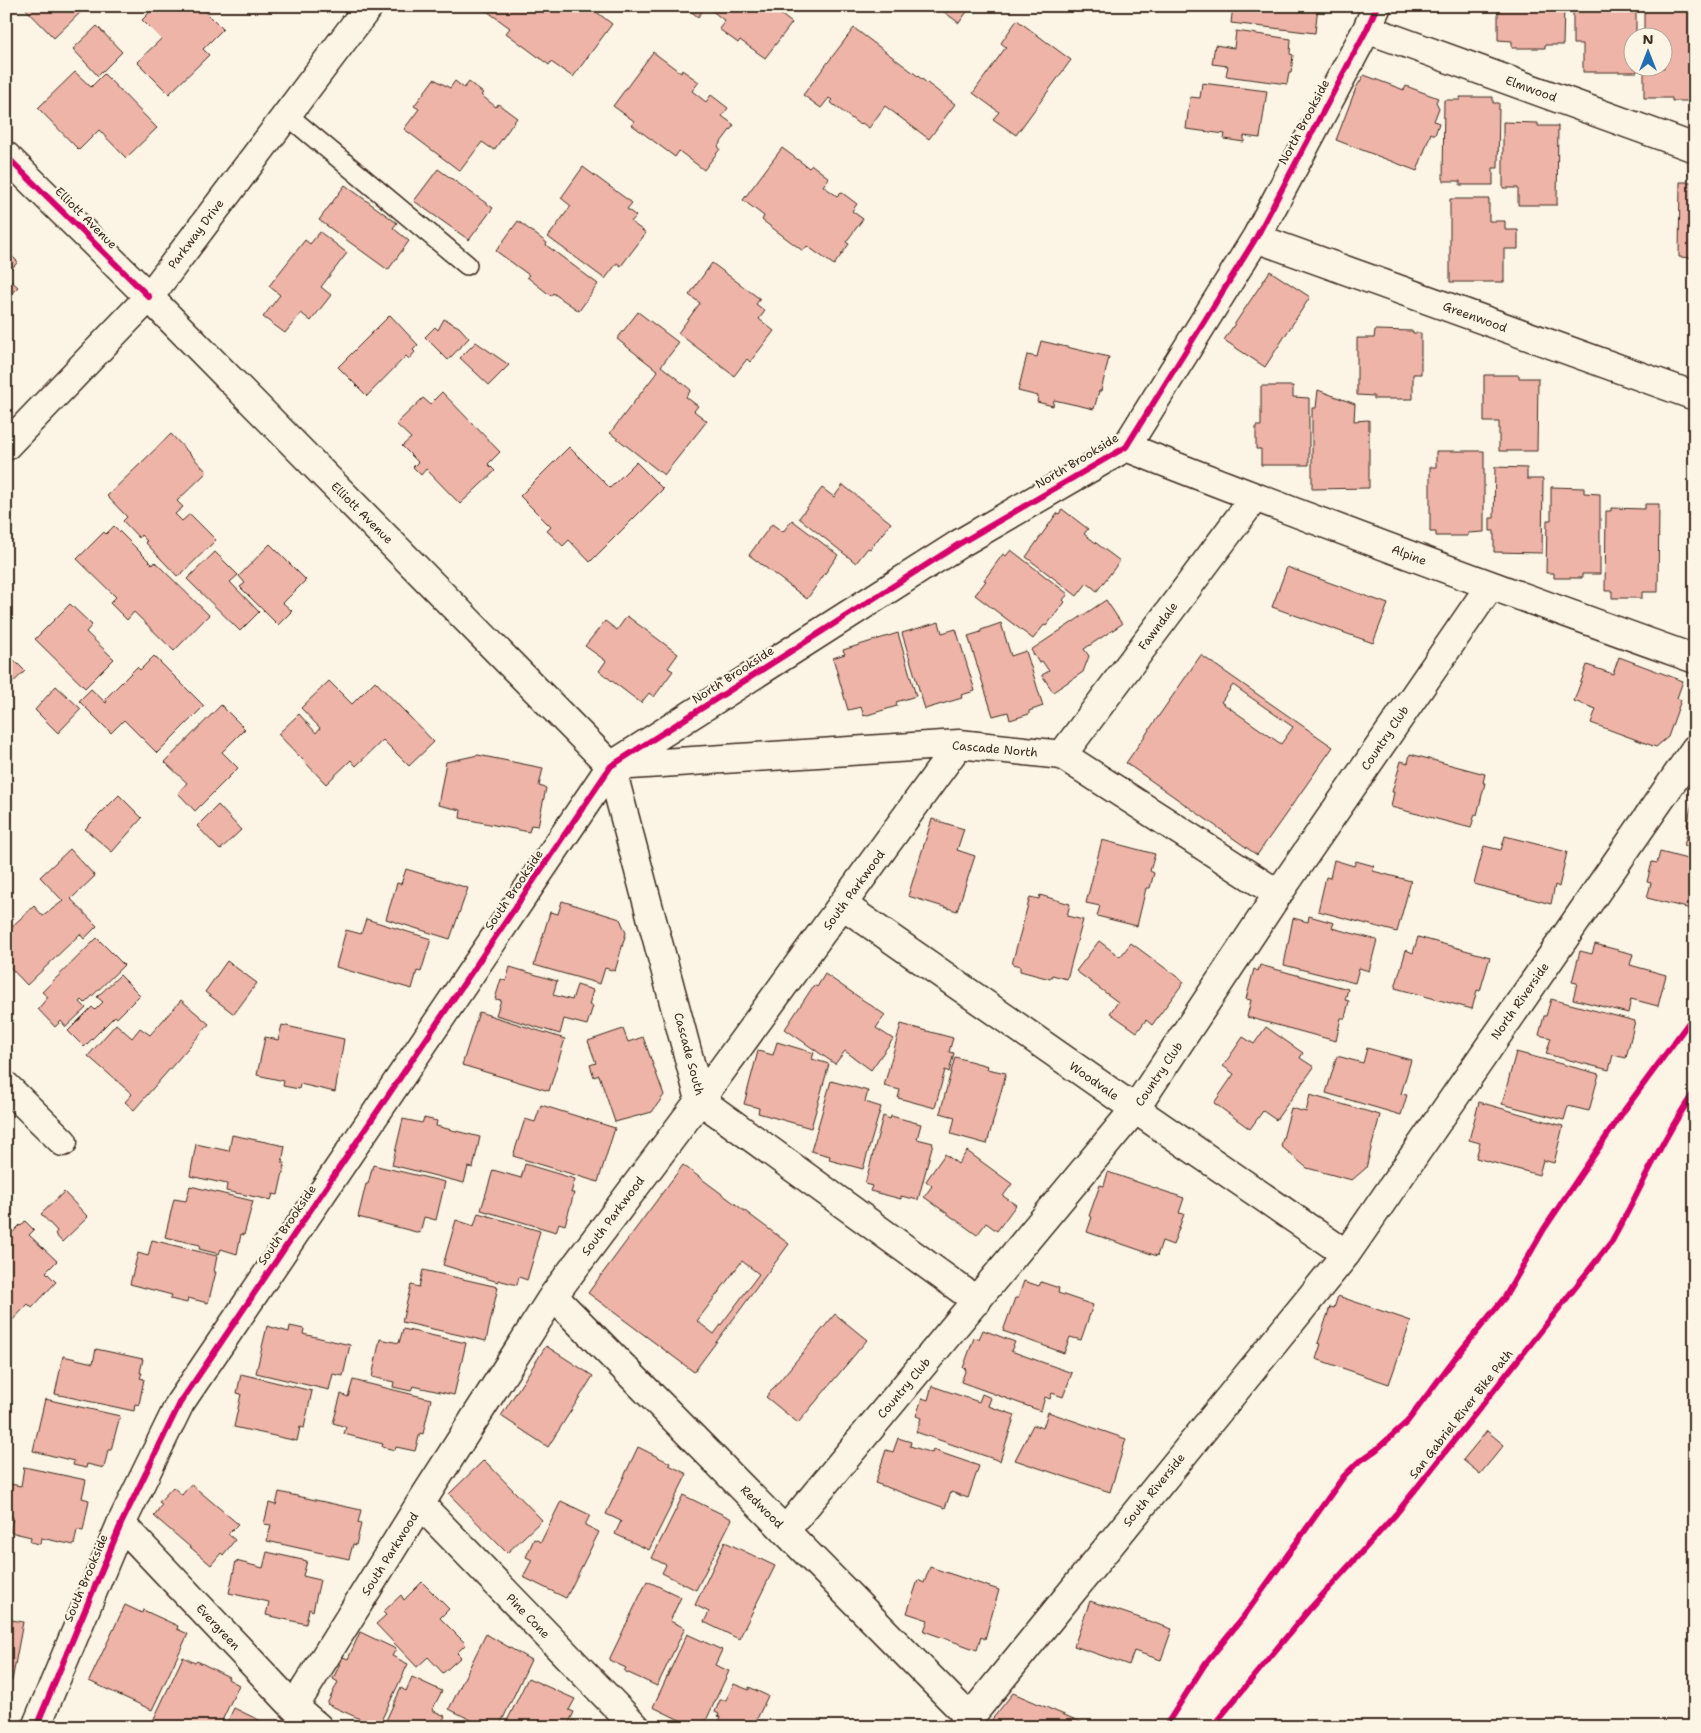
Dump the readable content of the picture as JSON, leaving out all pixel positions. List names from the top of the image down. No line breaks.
{"streets":{"street":["Elmwood","North Brookside","Elliott Avenue","Parkway Drive","Greenwood","Alpine","Fawndale","Country Club","Cascade North","South Brookside","South Parkwood","North Riverside","Cascade South","Woodvale","South Riverside","Redwood","Pine Cone","Evergreen"],"cycle path":["San Gabriel River Bike Path"]},"crossings":[["Elmwood","North Brookside"],["North Brookside","Elliott Avenue"],["North Brookside","Greenwood"],["North Brookside","Alpine"],["North Brookside","Cascade North"],["North Brookside","South Brookside"],["North Brookside","Cascade South"],["Elliott Avenue","Parkway Drive"],["Elliott Avenue","Cascade North"],["Elliott Avenue","South Brookside"],["Elliott Avenue","Cascade South"],["Alpine","Fawndale"],["Alpine","Country Club"],["Fawndale","Cascade North"],["Country Club","Cascade North"],["Country Club","Cascade South"],["Country Club","Woodvale"],["Country Club","Redwood"],["Cascade North","South Brookside"],["Cascade North","South Parkwood"],["Cascade North","Cascade South"],["South Brookside","Cascade South"],["South Brookside","Evergreen"],["South Parkwood","Cascade South"],["South Parkwood","Woodvale"],["South Parkwood","Redwood"],["South Parkwood","Pine Cone"],["South Parkwood","Evergreen"],["North Riverside","Woodvale"],["North Riverside","South Riverside"],["Woodvale","South Riverside"],["South Riverside","Redwood"]],"north":"top"}
